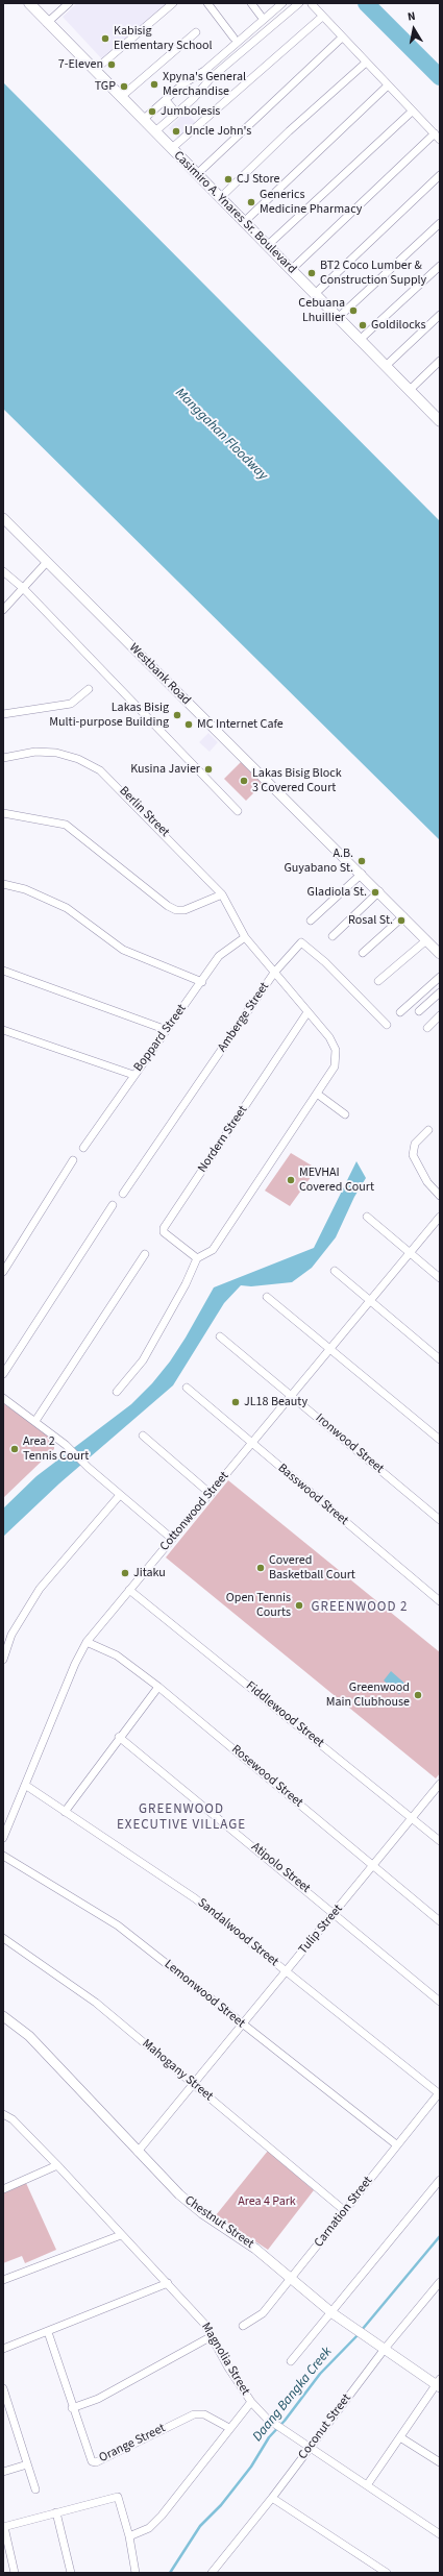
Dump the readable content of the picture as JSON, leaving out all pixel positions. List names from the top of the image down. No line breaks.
{"streets":{"main road":["Casimiro A. Ynares Sr. Boulevard"],"street":["Westbank Road","Berlin Street","Amberge Street","Boppard Street","Nordern Street","Ironwood Street","Basswood Street","Cottonwood Street","Fiddlewood Street","Rosewood Street","Atipolo Street","Tulip Street","Sandalwood Street","Lemonwood Street","Mahogany Street","Carnation Street","Chestnut Street","Magnolia Street","Coconut Street","Orange Street"]},"crossings":[["Berlin Street","Amberge Street"],["Berlin Street","Boppard Street"],["Berlin Street","Nordern Street"],["Ironwood Street","Cottonwood Street"],["Basswood Street","Cottonwood Street"],["Cottonwood Street","Fiddlewood Street"],["Cottonwood Street","Rosewood Street"],["Cottonwood Street","Sandalwood Street"],["Fiddlewood Street","Tulip Street"],["Rosewood Street","Tulip Street"],["Atipolo Street","Tulip Street"],["Tulip Street","Sandalwood Street"],["Tulip Street","Lemonwood Street"],["Tulip Street","Mahogany Street"],["Tulip Street","Chestnut Street"],["Sandalwood Street","Carnation Street"],["Lemonwood Street","Carnation Street"],["Mahogany Street","Carnation Street"],["Carnation Street","Chestnut Street"],["Chestnut Street","Coconut Street"],["Magnolia Street","Coconut Street"]],"districts":["GREENWOOD 2","GREENWOOD EXECUTIVE VILLAGE"],"water":["Manggahan Floodway","Daang Bangka Creek"],"parks":["Area 4 Park"],"places":["Kabisig Elementary School","7-Eleven","Xpyna's General Merchandise","TGP","Jumbolesis","Uncle John's","CJ Store","Generics Medicine Pharmacy","BT2 Coco Lumber & Construction Supply","Cebuana Lhuillier","Goldilocks","Lakas Bisig Multi-purpose Building","MC Internet Cafe","Kusina Javier","Lakas Bisig Block 3 Covered Court","A.B. Guyabano St.","Gladiola St.","Rosal St.","MEVHAI Covered Court","JL18 Beauty","Area 2 Tennis Court","Covered Basketball Court","Jitaku","Open Tennis Courts","Greenwood Main Clubhouse"],"north":"top"}
